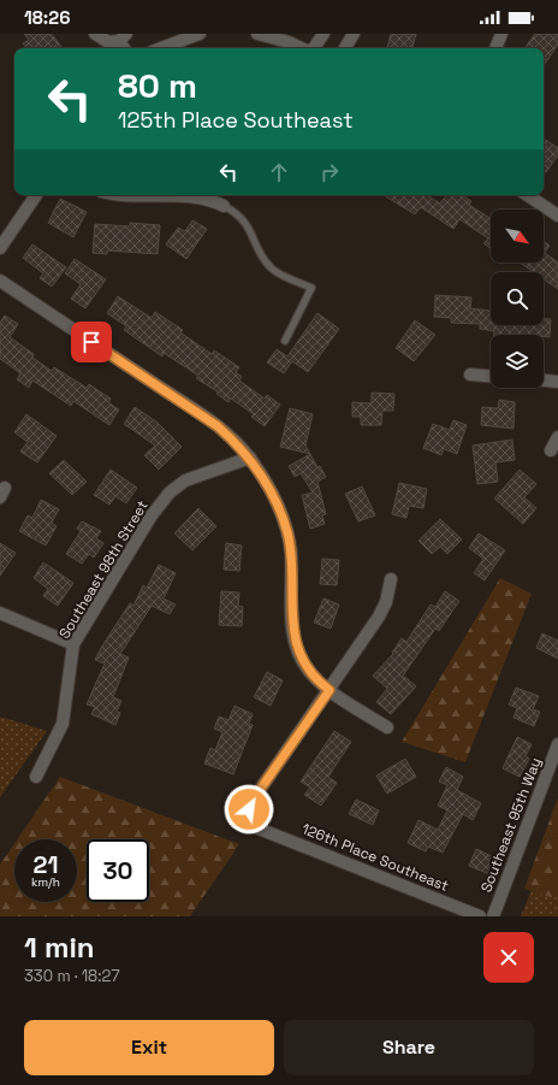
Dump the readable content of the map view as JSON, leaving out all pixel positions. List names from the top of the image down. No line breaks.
{"streets":{"street":["Southeast 98th Street","Southeast 95th Way","126th Place Southeast"]},"north":"bottom right","page":{"status":"18:26","turn":["80 m","125th Place Southeast"],"speed":"21 km/h","limit":"30","heading":["1 min","330 m · 18:27"],"buttons":["Exit","Share"]}}
